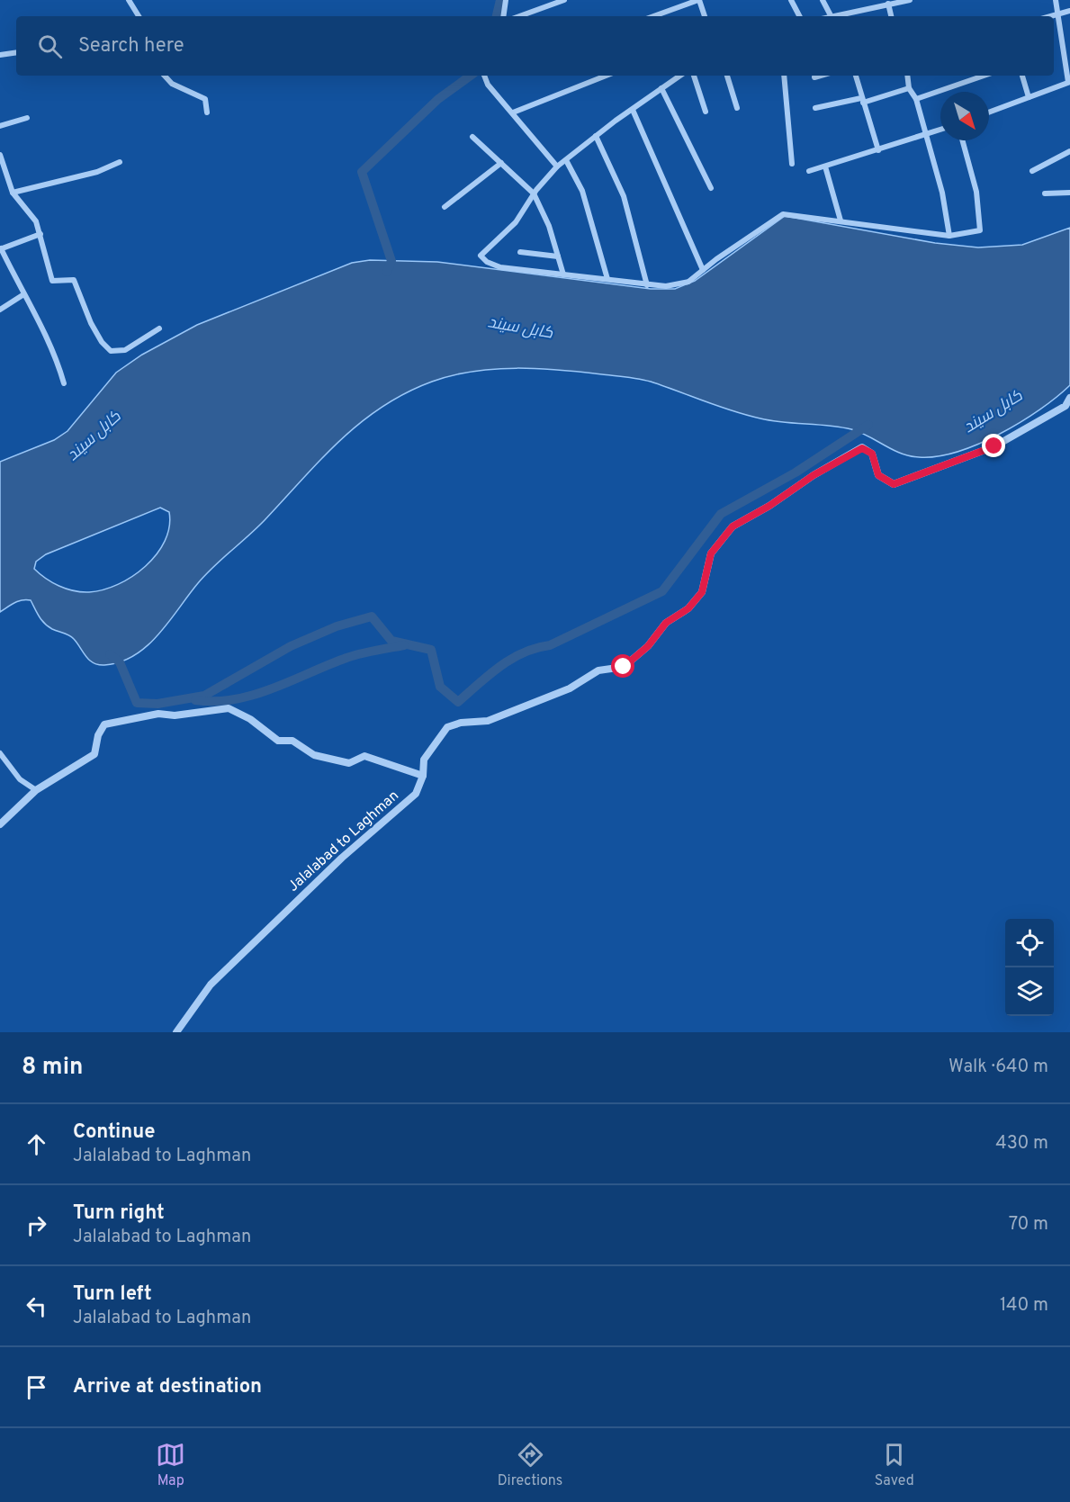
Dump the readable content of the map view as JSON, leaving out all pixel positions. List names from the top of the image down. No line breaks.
{"streets":{"street":["Jalalabad to Laghman"]},"water":["کابل سيند"],"north":"bottom right","page":{"search":"Search here","heading":["8 min","Walk · 640 m"],"list":[["Continue","Jalalabad to Laghman","430 m"],["Turn right","Jalalabad to Laghman","70 m"],["Turn left","Jalalabad to Laghman","140 m"],"Arrive at destination"],"nav":["Map","Directions","Saved"]}}
